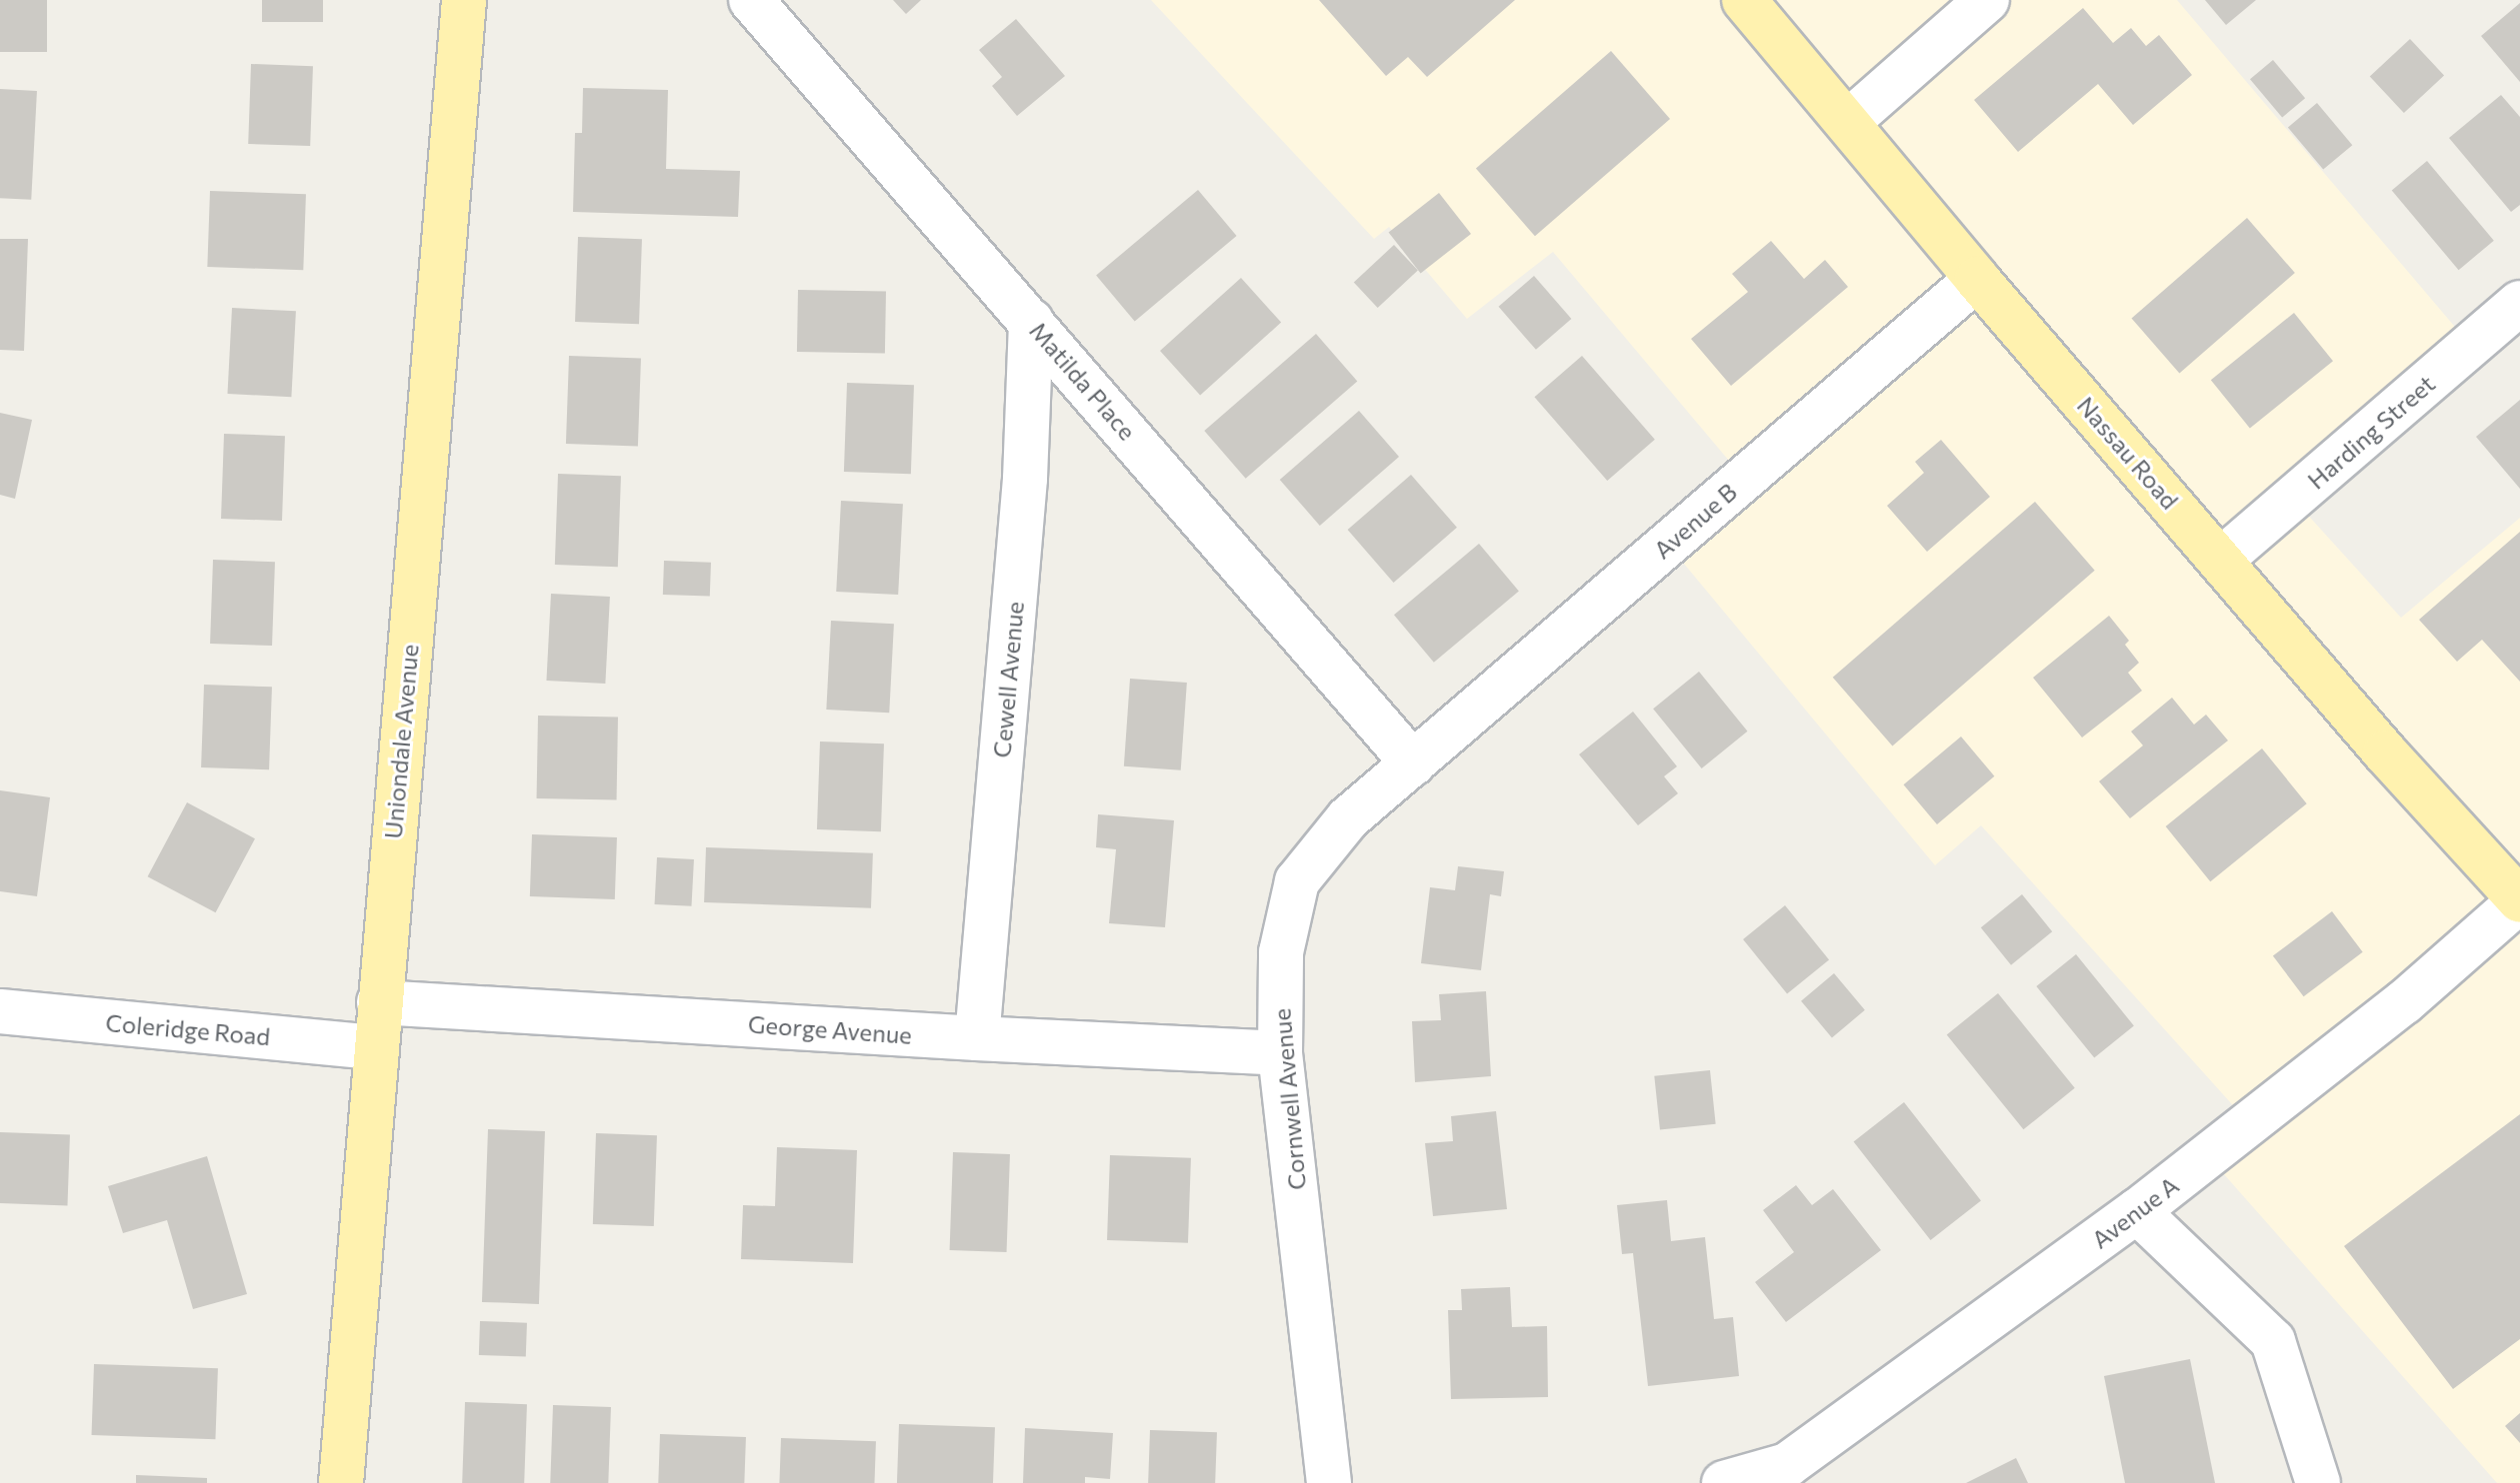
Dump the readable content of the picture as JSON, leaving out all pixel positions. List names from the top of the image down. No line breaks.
{"streets":{"main road":["Nassau Road","Uniondale Avenue"],"street":["Matilda Place","Harding Street","Avenue B","Cewell Avenue","Coleridge Road","George Avenue","Cornwell Avenue","Avenue A"]},"crossings":[["Matilda Place","Avenue B"],["Matilda Place","Cewell Avenue"],["Matilda Place","Cornwell Avenue"],["Harding Street","Nassau Road"],["Nassau Road","Avenue B"],["Nassau Road","Avenue A"],["Avenue B","Cornwell Avenue"],["Cewell Avenue","George Avenue"],["Uniondale Avenue","Coleridge Road"],["Uniondale Avenue","George Avenue"],["George Avenue","Cornwell Avenue"]]}
